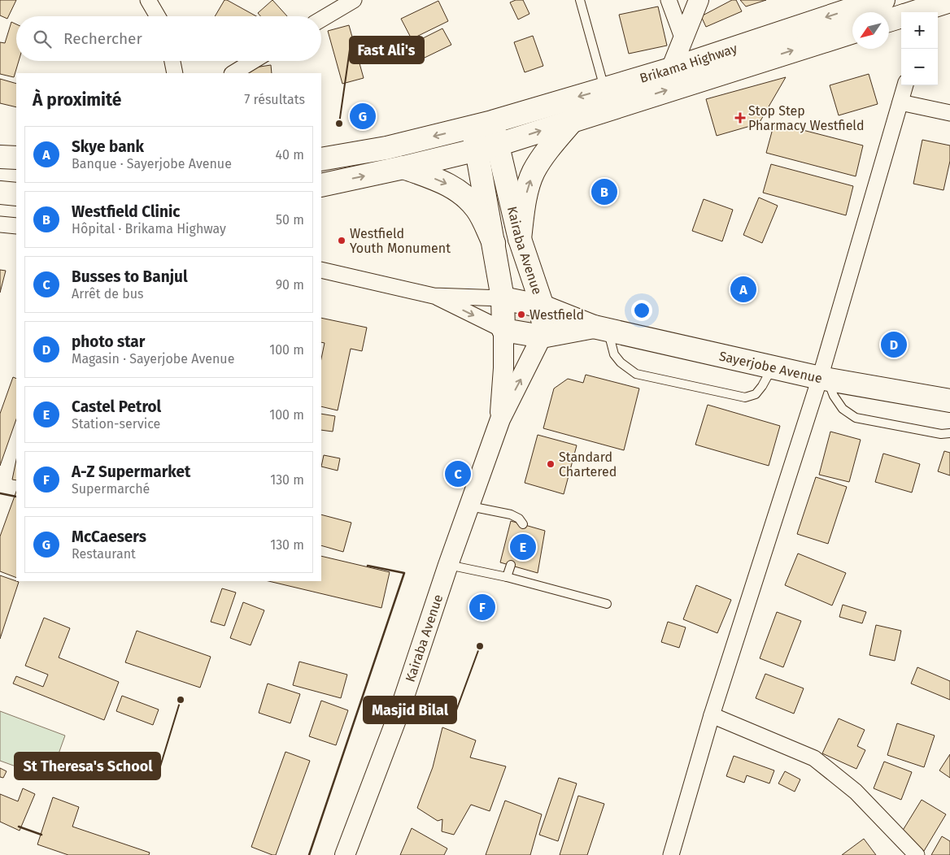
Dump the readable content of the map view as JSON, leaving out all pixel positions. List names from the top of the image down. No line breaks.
{"streets":{"main road":["Brikama Highway","Kairaba Avenue","Sayerjobe Avenue"]},"crossings":[["Brikama Highway","Kairaba Avenue"],["Kairaba Avenue","Sayerjobe Avenue"]],"places":{"health":["Stop Step Pharmacy Westfield"],"other":["Fast Ali's","Westfield Youth Monument","Westfield","Standard Chartered","Masjid Bilal","St Theresa's School"]},"north":"bottom left","page":{"map_buttons":["+","−"],"search":"Rechercher","heading":["À proximité","7 résultats"],"pins":["G","B","A","D","C","E","F"],"list":[{"mark":"A","name":"Skye bank","note":"Banque · Sayerjobe Avenue","value":"40 m"},{"mark":"B","name":"Westfield Clinic","note":"Hôpital · Brikama Highway","value":"50 m"},{"mark":"C","name":"Busses to Banjul","note":"Arrêt de bus","value":"90 m"},{"mark":"D","name":"photo star","note":"Magasin · Sayerjobe Avenue","value":"100 m"},{"mark":"E","name":"Castel Petrol","note":"Station-service","value":"100 m"},{"mark":"F","name":"A-Z Supermarket","note":"Supermarché","value":"130 m"},{"mark":"G","name":"McCaesers","note":"Restaurant","value":"130 m"}]}}
